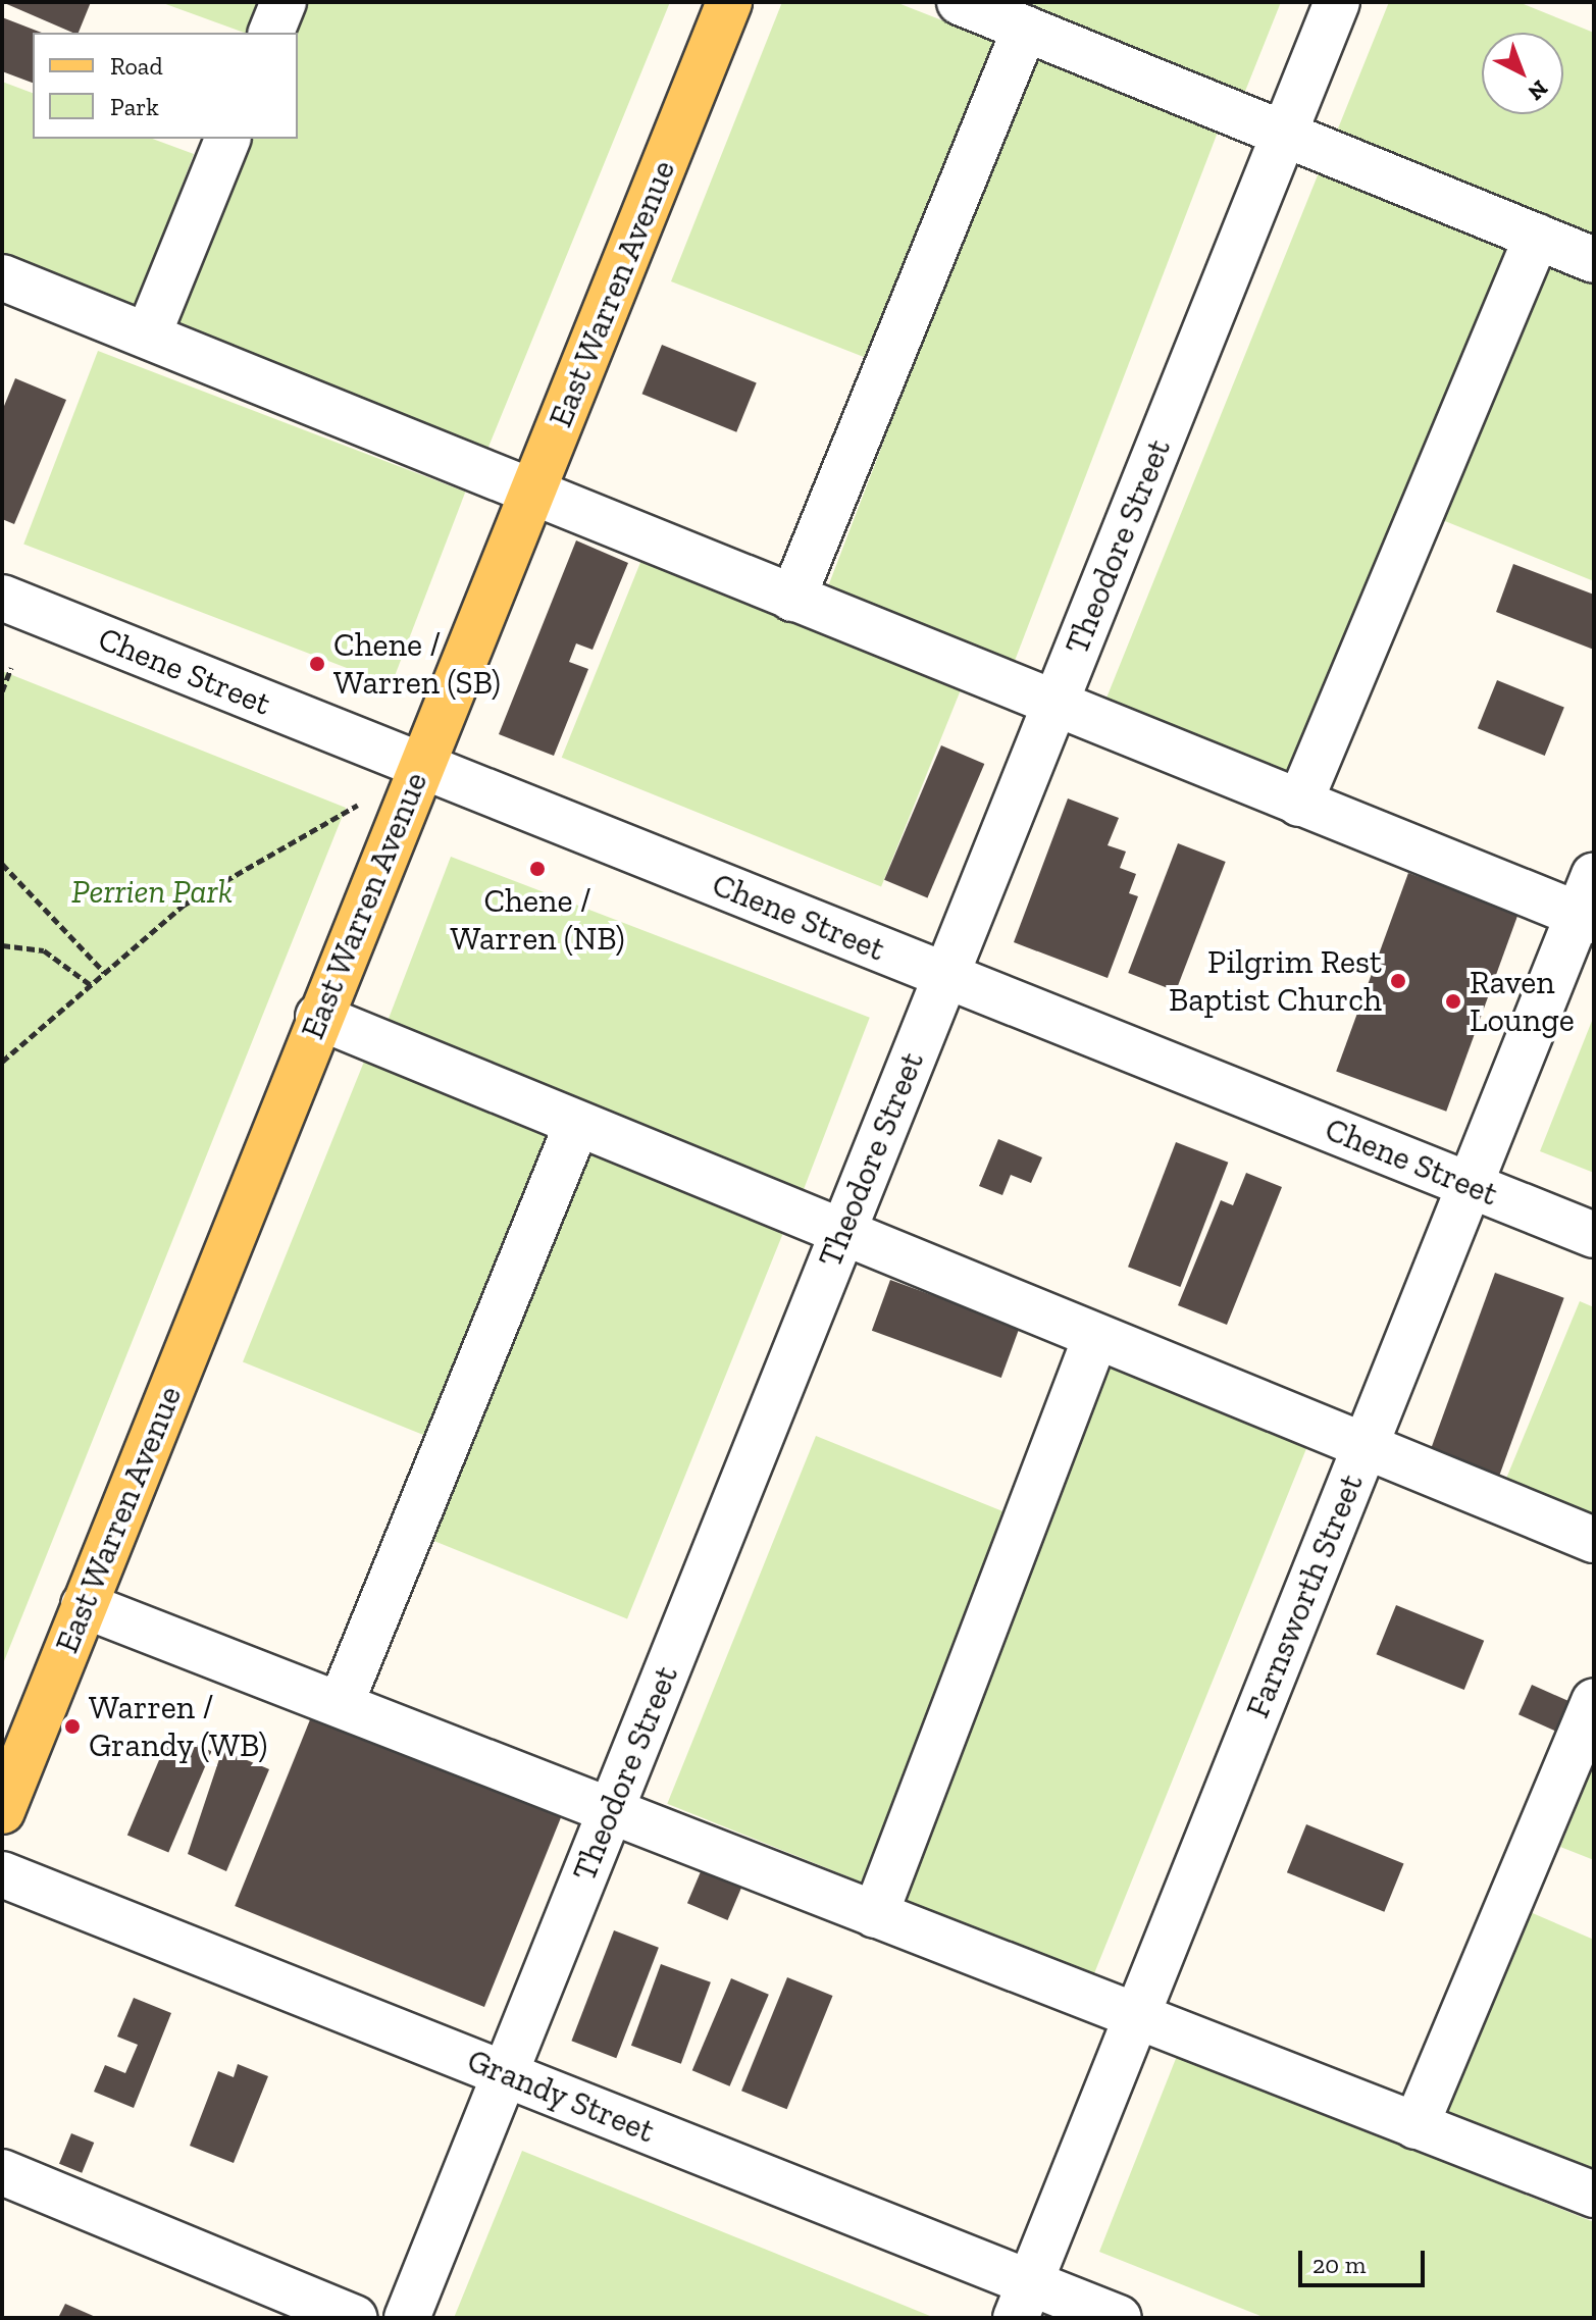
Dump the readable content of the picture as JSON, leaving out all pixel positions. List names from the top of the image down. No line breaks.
{"streets":{"main road":["East Warren Avenue"],"street":["Theodore Street","Chene Street","Farnsworth Street","Grandy Street"]},"crossings":[["East Warren Avenue","Chene Street"],["Theodore Street","Chene Street"],["Theodore Street","Grandy Street"],["Chene Street","Farnsworth Street"],["Farnsworth Street","Grandy Street"]],"parks":["Perrien Park"],"places":["Chene / Warren (SB)","Chene / Warren (NB)","Pilgrim Rest Baptist Church","Raven Lounge","Warren / Grandy (WB)"],"legend":["Road","Park"],"scale_bar":"20 m","north":"bottom right"}
